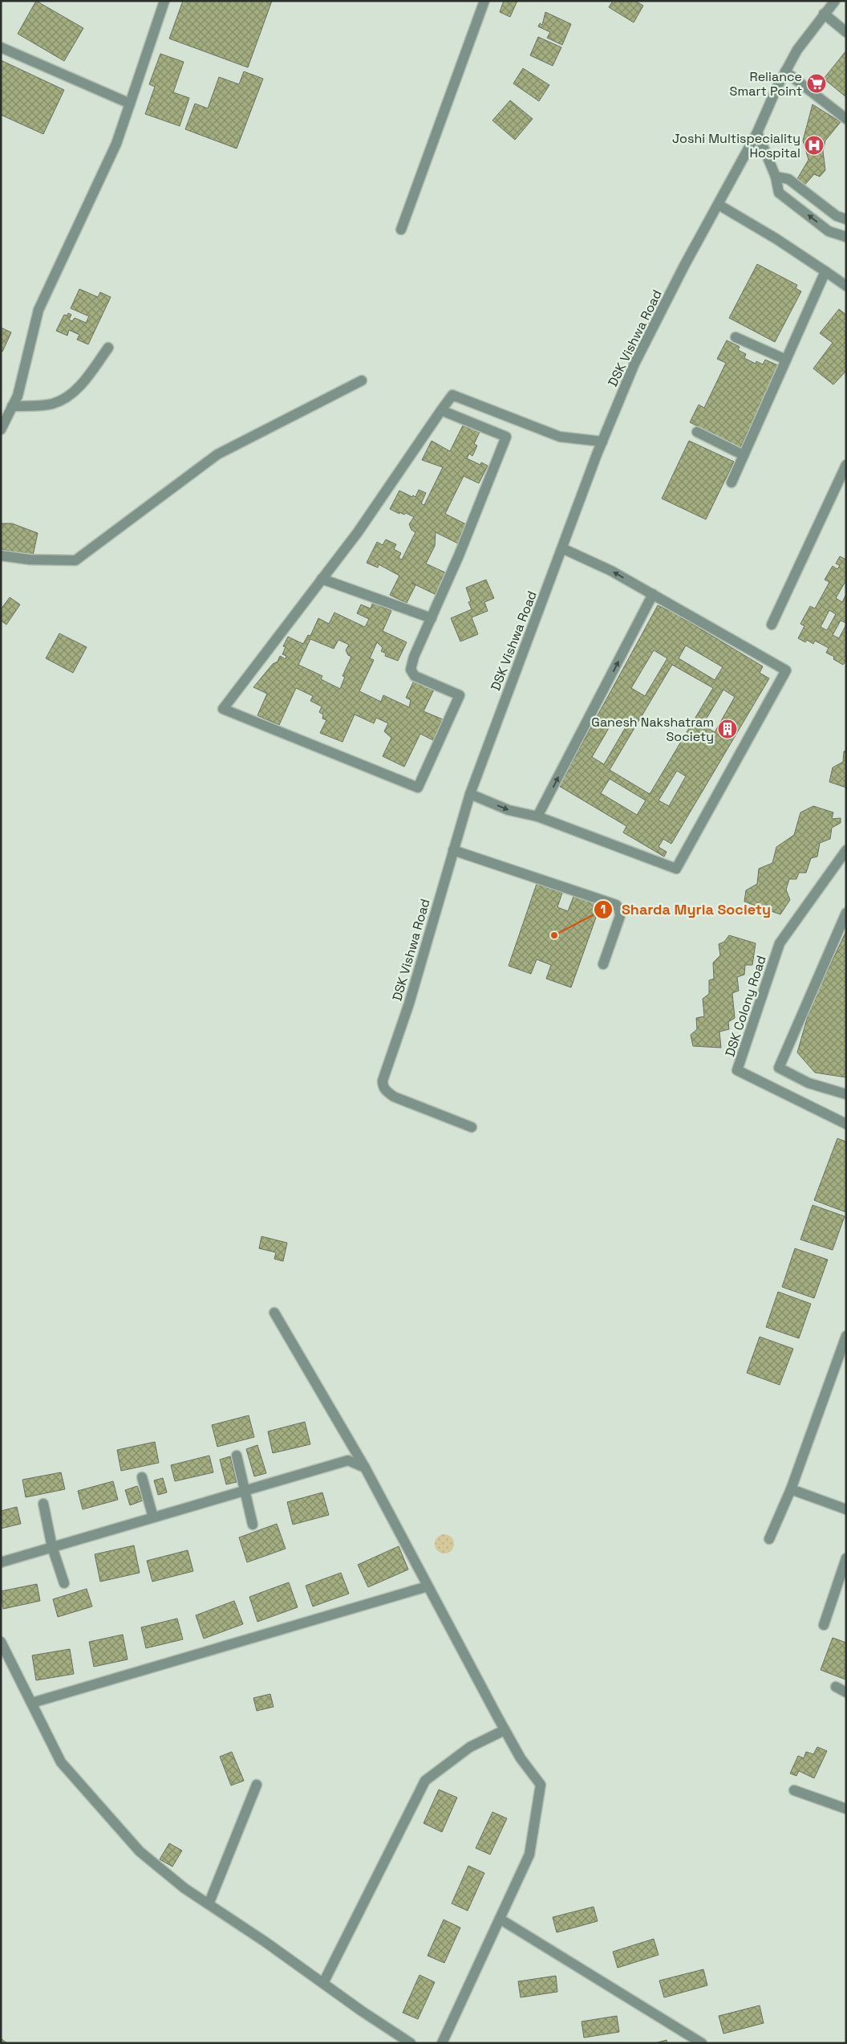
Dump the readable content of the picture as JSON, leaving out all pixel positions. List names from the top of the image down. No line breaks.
{"streets":{"street":["DSK Vishwa Road","DSK Colony Road"]},"places":{"supermarket":["Reliance Smart Point"],"hospital":["Joshi Multispeciality Hospital"],"building":["Ganesh Nakshatram Society"],"other":["Sharda Myria Society"]}}
